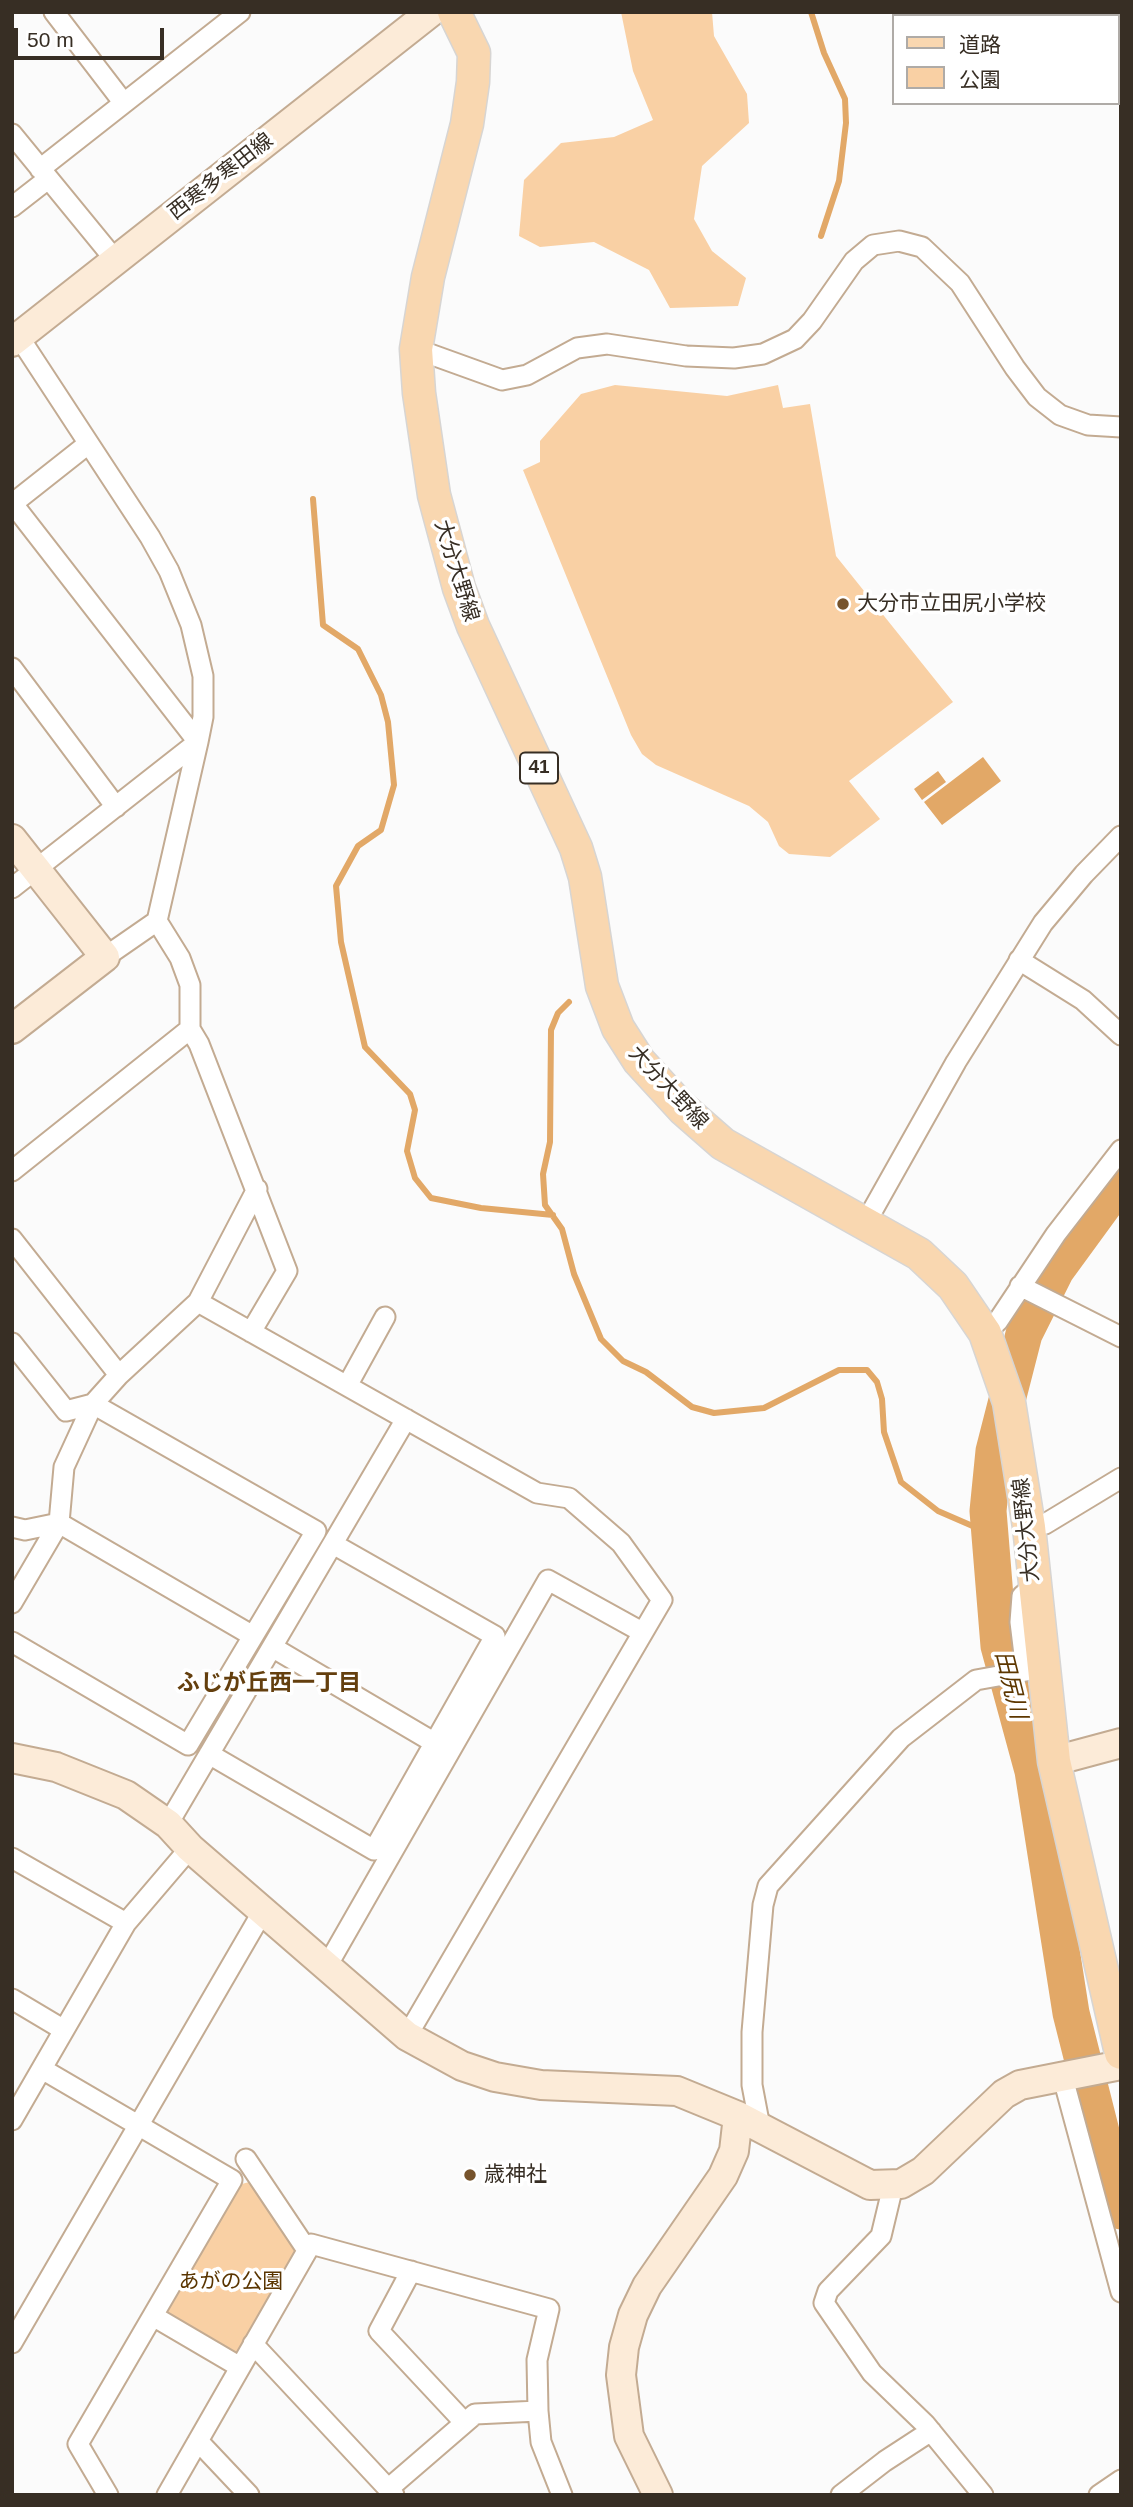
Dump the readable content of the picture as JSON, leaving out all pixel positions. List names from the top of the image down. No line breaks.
{"streets":{"main road":["大分大野線","41"],"street":["西寒多寒田線"]},"districts":["ふじが丘西一丁目"],"water":["田尻川"],"parks":["あがの公園"],"places":["大分市立田尻小学校","歳神社"],"legend":["道路","公園"],"scale_bar":"50 m"}
